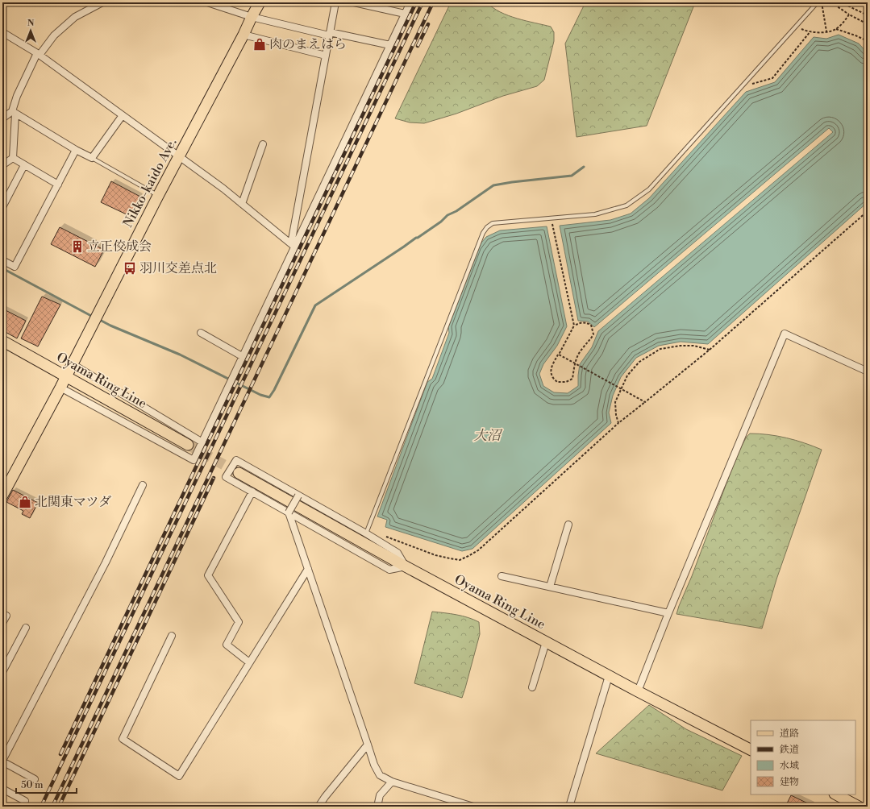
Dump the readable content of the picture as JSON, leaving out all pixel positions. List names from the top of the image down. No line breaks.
{"streets":{"main road":["Nikko-kaido Ave.","Oyama Ring Line"]},"crossings":[["Nikko-kaido Ave.","Oyama Ring Line"]],"water":["大沼"],"places":{"shop":["肉のまえはら","北関東マツダ"],"building":["立正佼成会"],"bus stop":["羽川交差点北"]},"legend":["道路","鉄道","水域","建物"],"scale_bar":"50 m","north":"top"}
